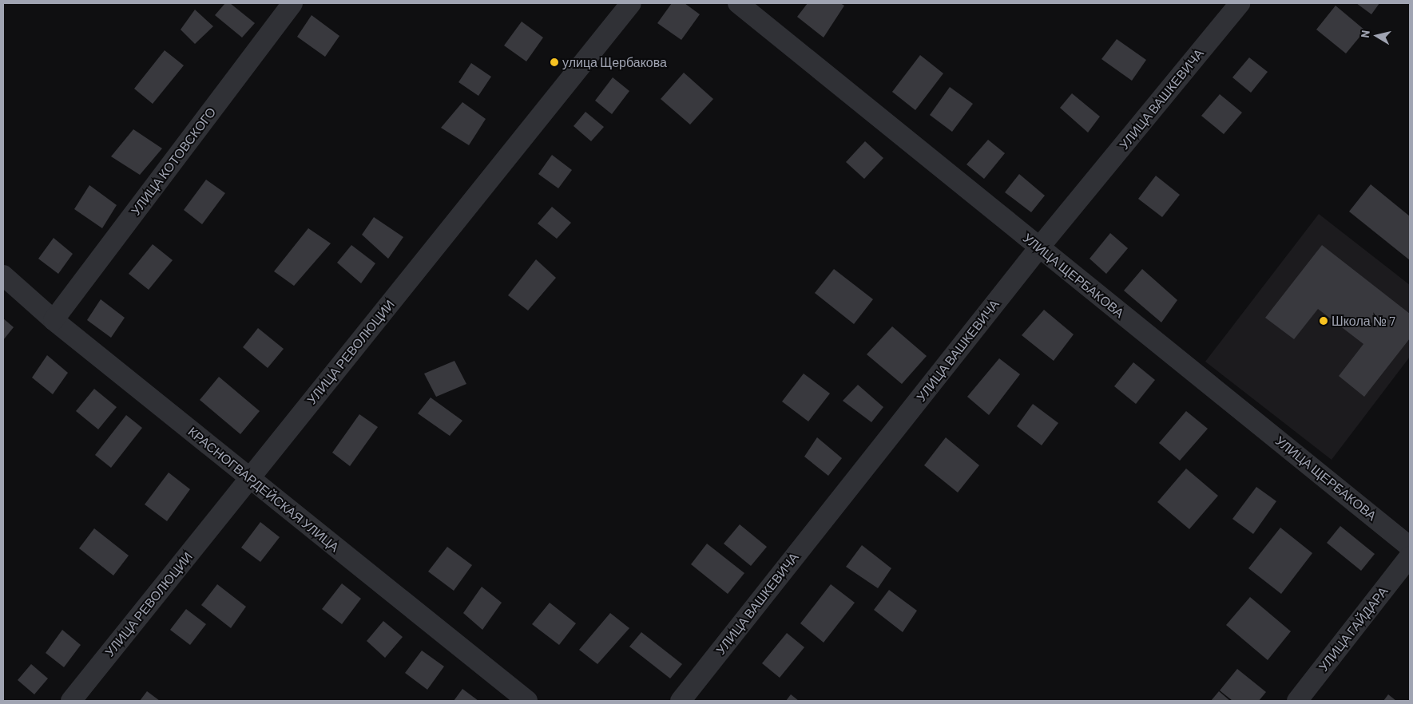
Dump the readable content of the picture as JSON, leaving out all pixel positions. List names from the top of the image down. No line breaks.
{"streets":{"street":["УЛИЦА ВАШКЕВИЧА","УЛИЦА КОТОВСКОГО","УЛИЦА ЩЕРБАКОВА","УЛИЦА РЕВОЛЮЦИИ","КРАСНОГВАРДЕЙСКАЯ УЛИЦА","УЛИЦА ГАЙДАРА"]},"crossings":[["УЛИЦА ВАШКЕВИЧА","УЛИЦА ЩЕРБАКОВА"],["УЛИЦА КОТОВСКОГО","КРАСНОГВАРДЕЙСКАЯ УЛИЦА"],["УЛИЦА РЕВОЛЮЦИИ","КРАСНОГВАРДЕЙСКАЯ УЛИЦА"]],"places":["улица Щербакова","Школа № 7"],"north":"left"}
